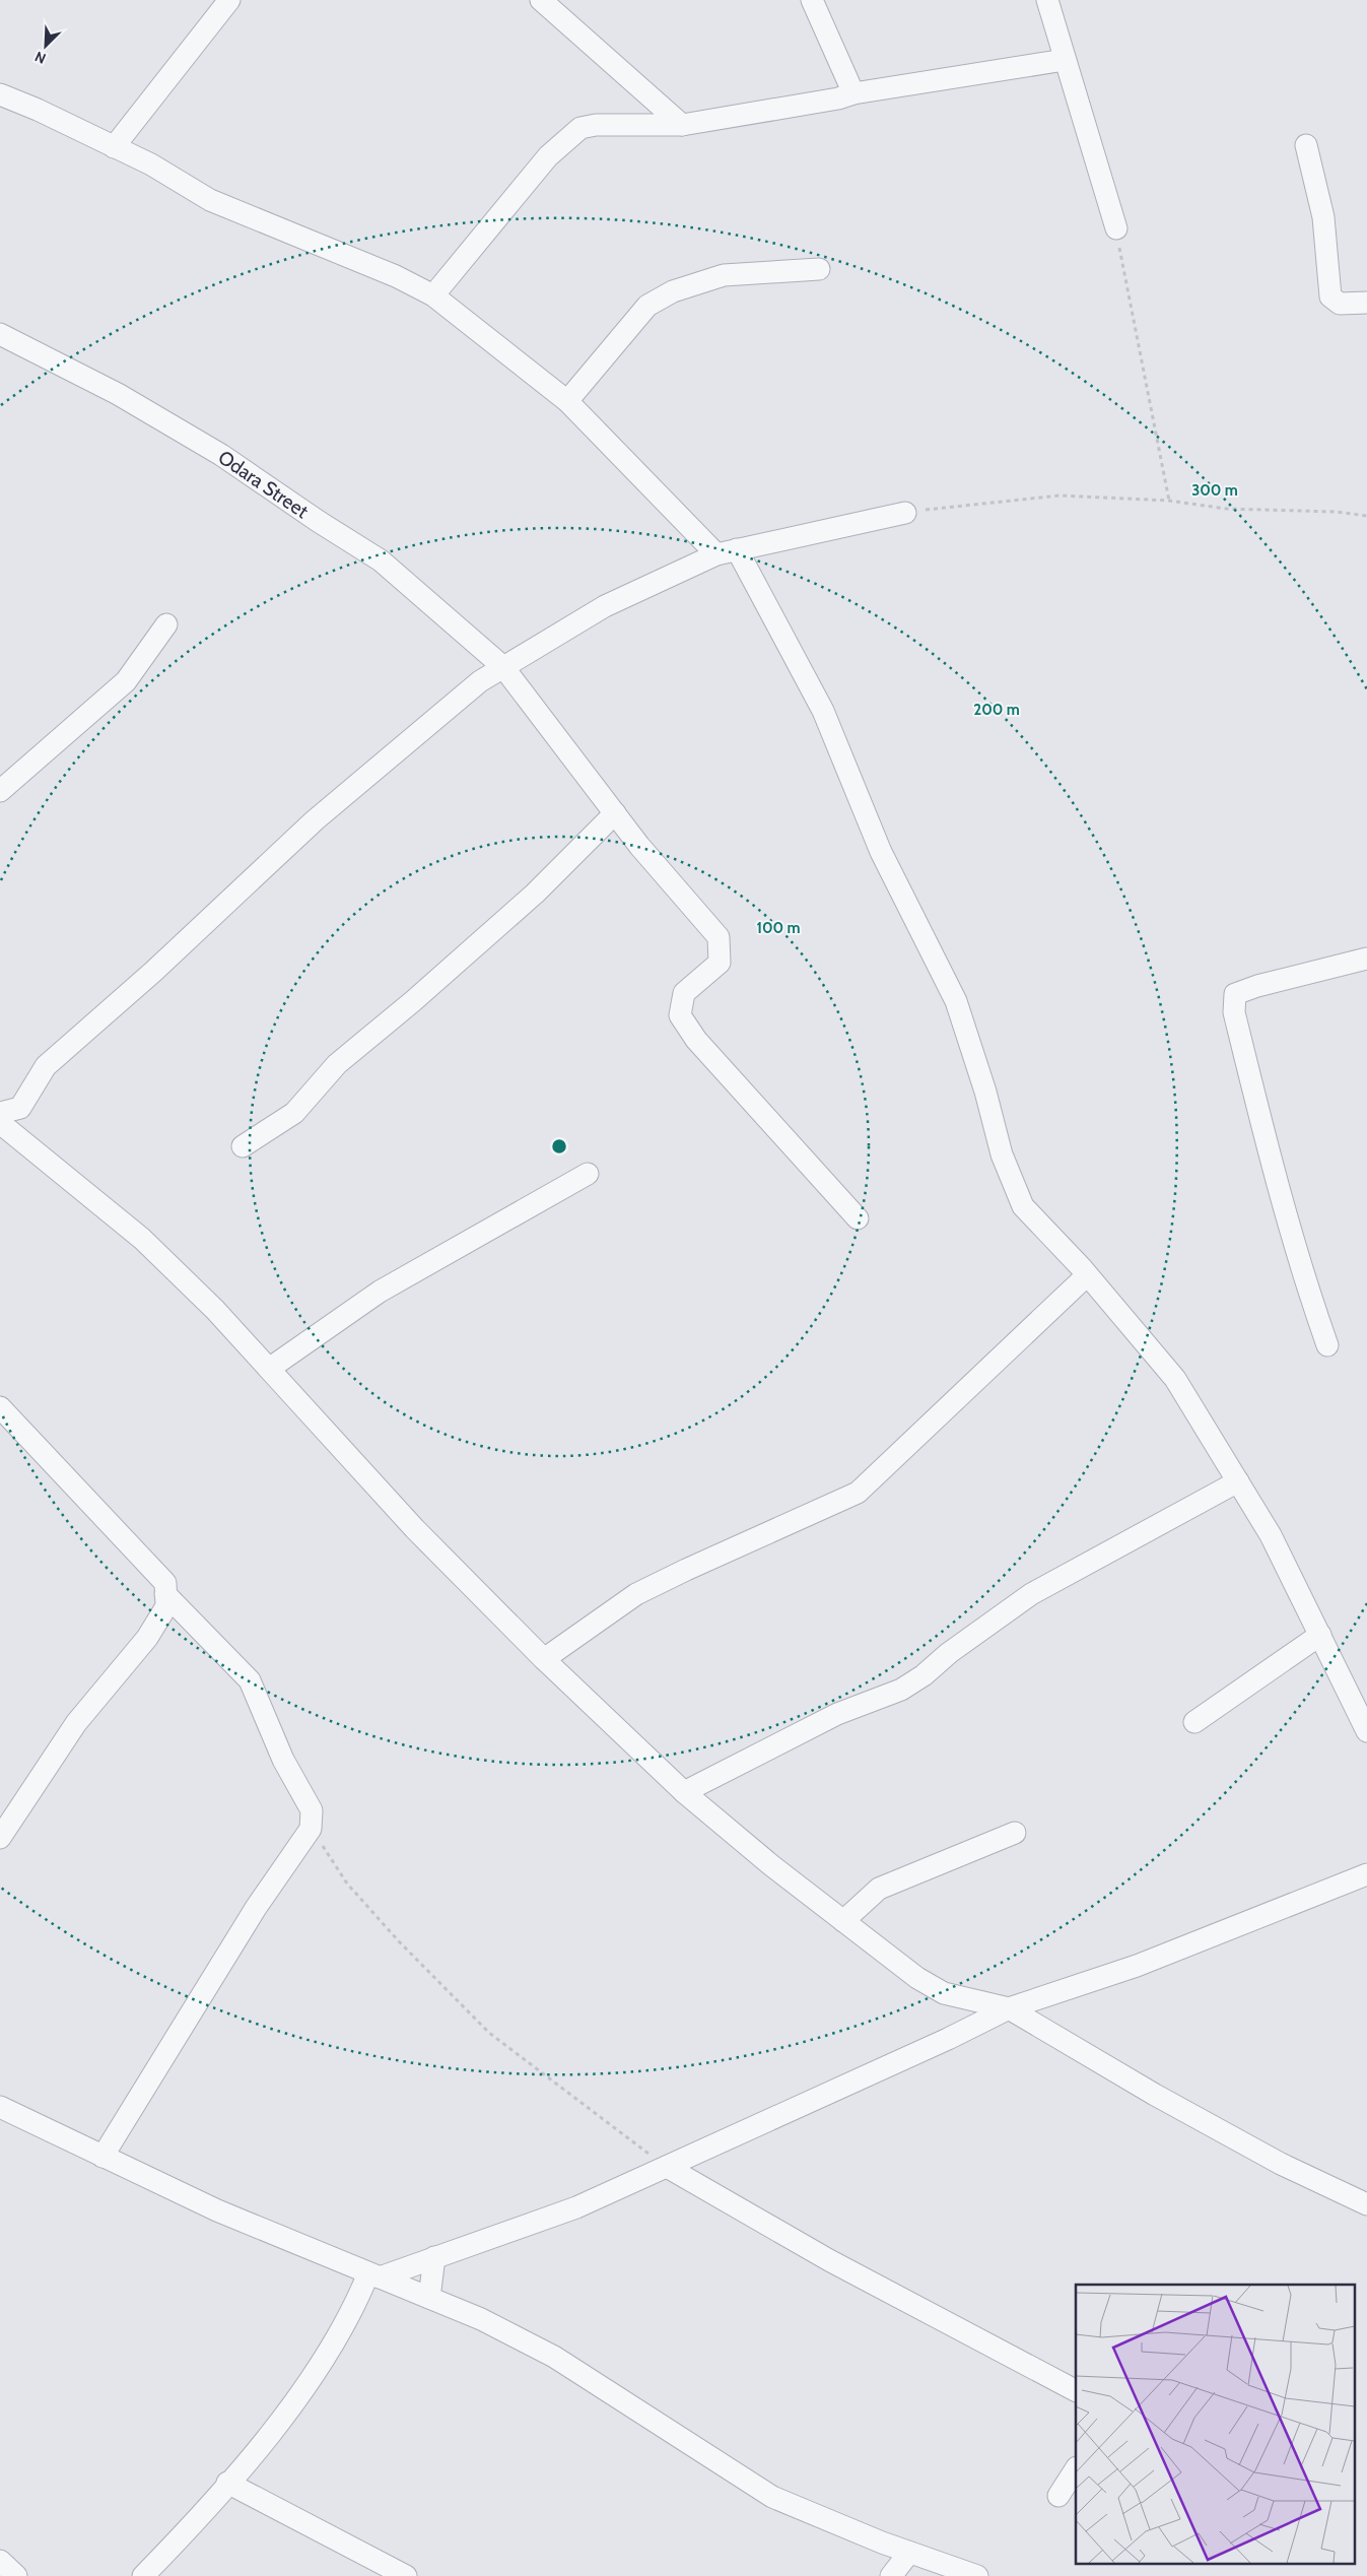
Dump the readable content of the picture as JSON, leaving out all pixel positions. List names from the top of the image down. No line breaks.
{"streets":{"street":["Odara Street"]},"north":"bottom left","rings":["300 m","200 m","100 m"]}
